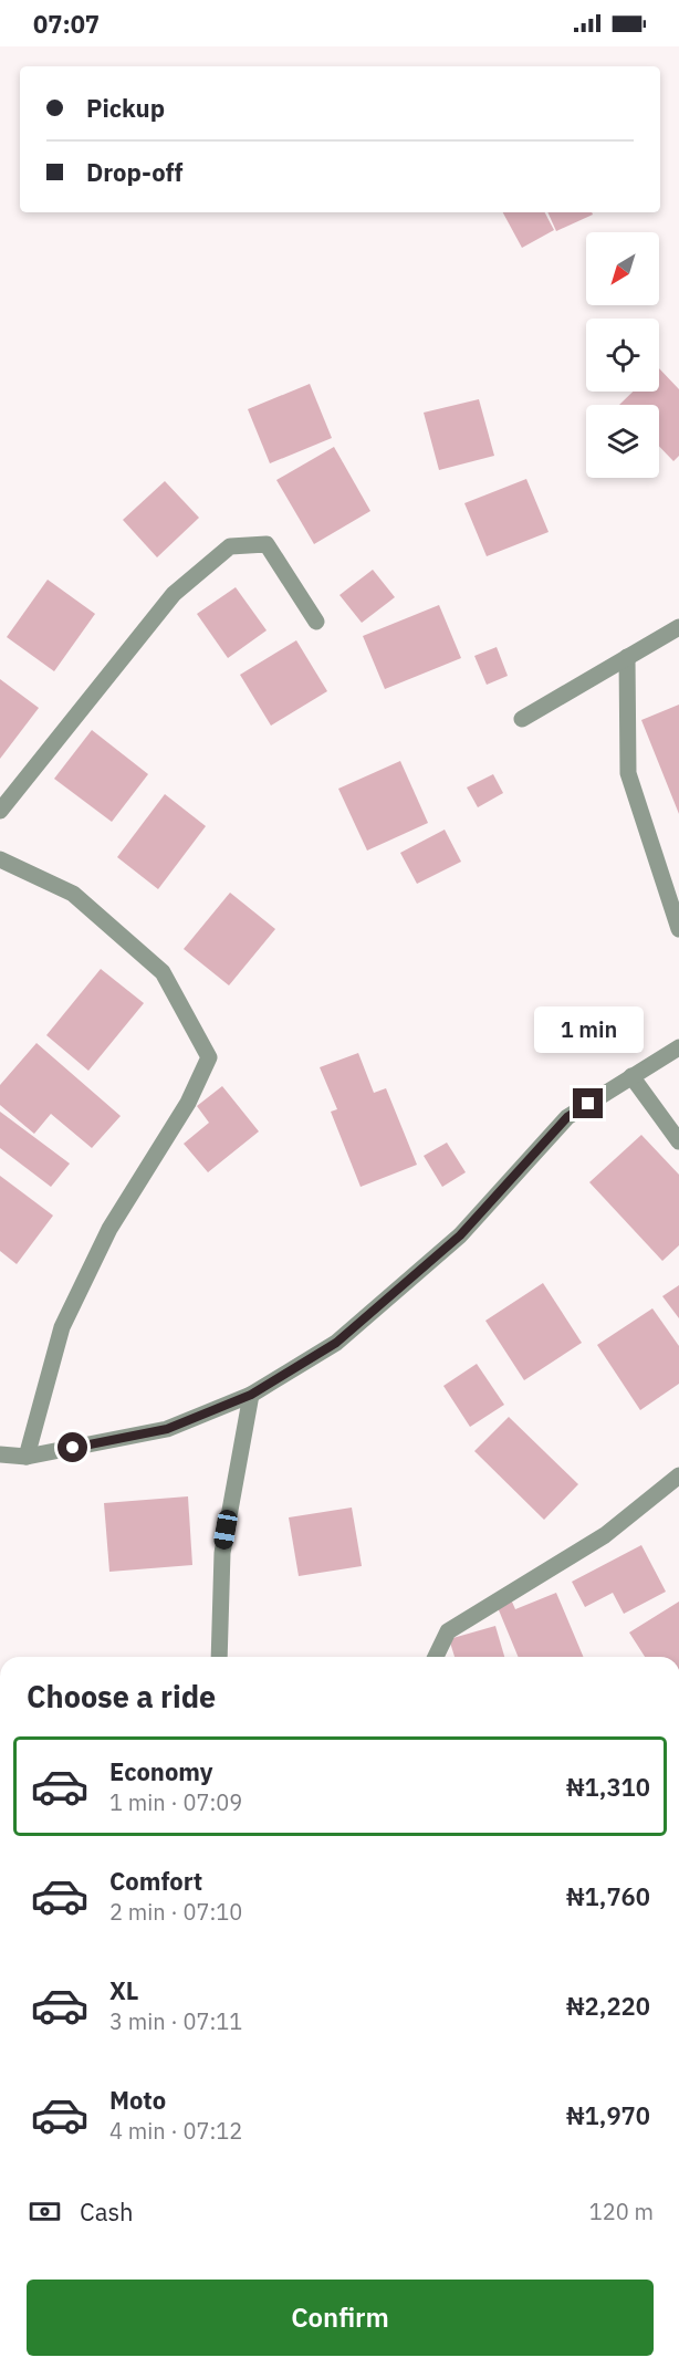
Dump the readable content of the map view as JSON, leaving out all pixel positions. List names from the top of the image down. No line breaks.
{"north":"bottom left","page":{"status":"07:07","banner":["Pickup","Drop-off"],"bubble":"1 min","heading":"Choose a ride","list":[{"name":"Economy","note":"1 min · 07:09","value":"₦1,310"},{"name":"Comfort","note":"2 min · 07:10","value":"₦1,760"},{"name":"XL","note":"3 min · 07:11","value":"₦2,220"},{"name":"Moto","note":"4 min · 07:12","value":"₦1,970"}],"pay":["Cash","120 m"],"buttons":"Confirm"}}
